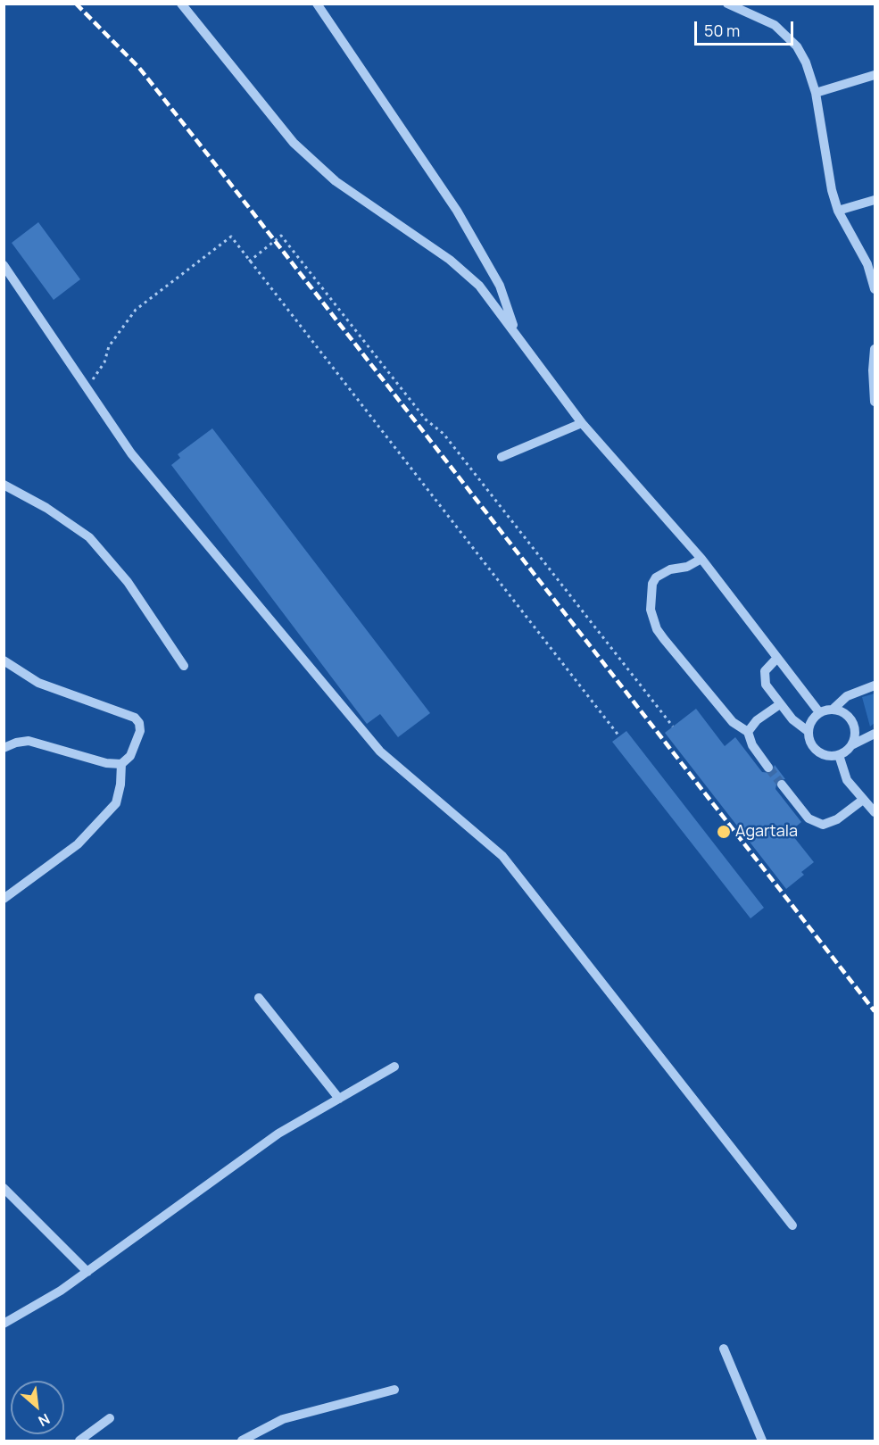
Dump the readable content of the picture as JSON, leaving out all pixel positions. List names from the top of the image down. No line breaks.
{"places":["Agartala"],"scale_bar":"50 m","north":"bottom right"}
